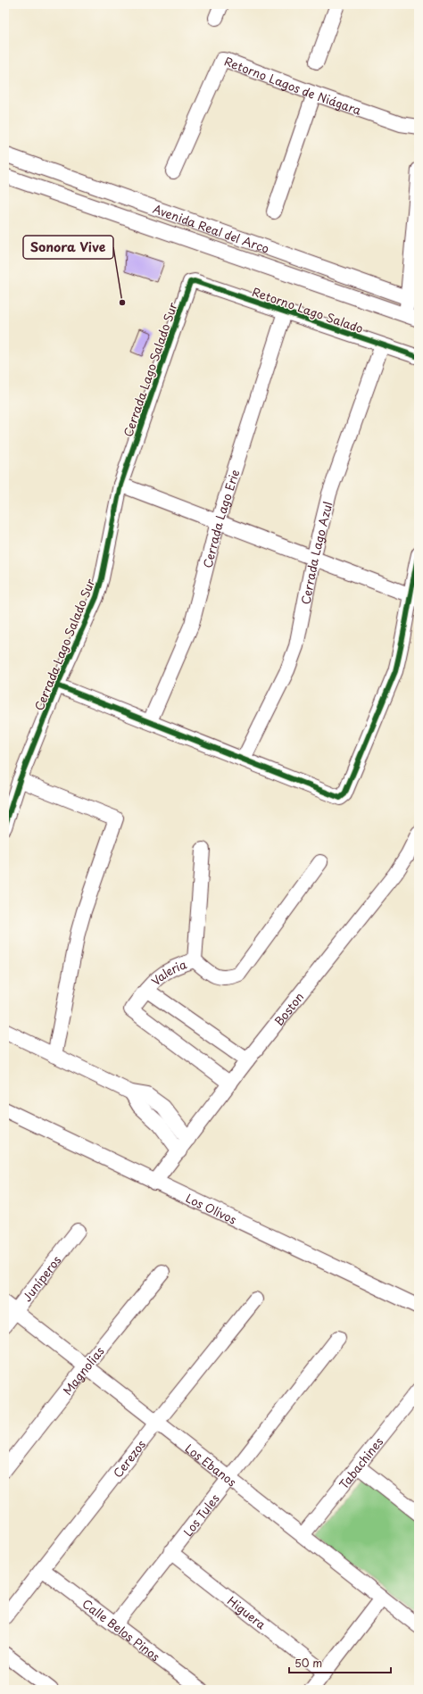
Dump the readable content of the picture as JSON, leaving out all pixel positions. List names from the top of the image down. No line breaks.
{"streets":{"street":["Retorno Lagos de Niágara","Avenida Real del Arco","Retorno Lago Salado","Cerrada Lago Salado Sur","Cerrada Lago Erie","Cerrada Lago Azul","Valeria","Boston","Los Olivos","Juníperos","Magnolias","Cerezos","Tabachines","Los Ebanos","Los Tules","Higuera","Calle Belos Pinos"]},"crossings":[["Retorno Lago Salado","Cerrada Lago Salado Sur"],["Retorno Lago Salado","Cerrada Lago Erie"],["Retorno Lago Salado","Cerrada Lago Azul"],["Valeria","Boston"],["Boston","Los Olivos"],["Juníperos","Los Ebanos"],["Magnolias","Los Ebanos"],["Cerezos","Los Ebanos"],["Cerezos","Calle Belos Pinos"],["Tabachines","Los Ebanos"],["Los Ebanos","Los Tules"],["Los Tules","Higuera"],["Los Tules","Calle Belos Pinos"]],"places":["Sonora Vive"],"scale_bar":"50 m"}
